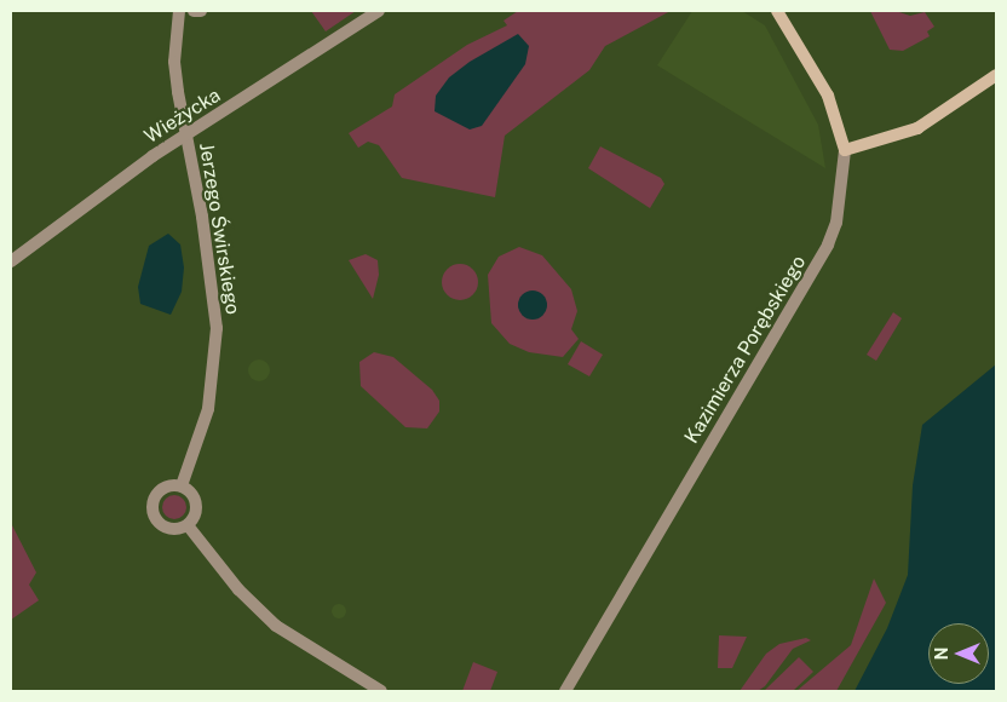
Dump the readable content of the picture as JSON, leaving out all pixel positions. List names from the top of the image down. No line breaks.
{"streets":{"street":["Wieżycka","Jerzego Świrskiego","Kazimierza Porębskiego"]},"crossings":[["Wieżycka","Jerzego Świrskiego"]],"north":"left"}
